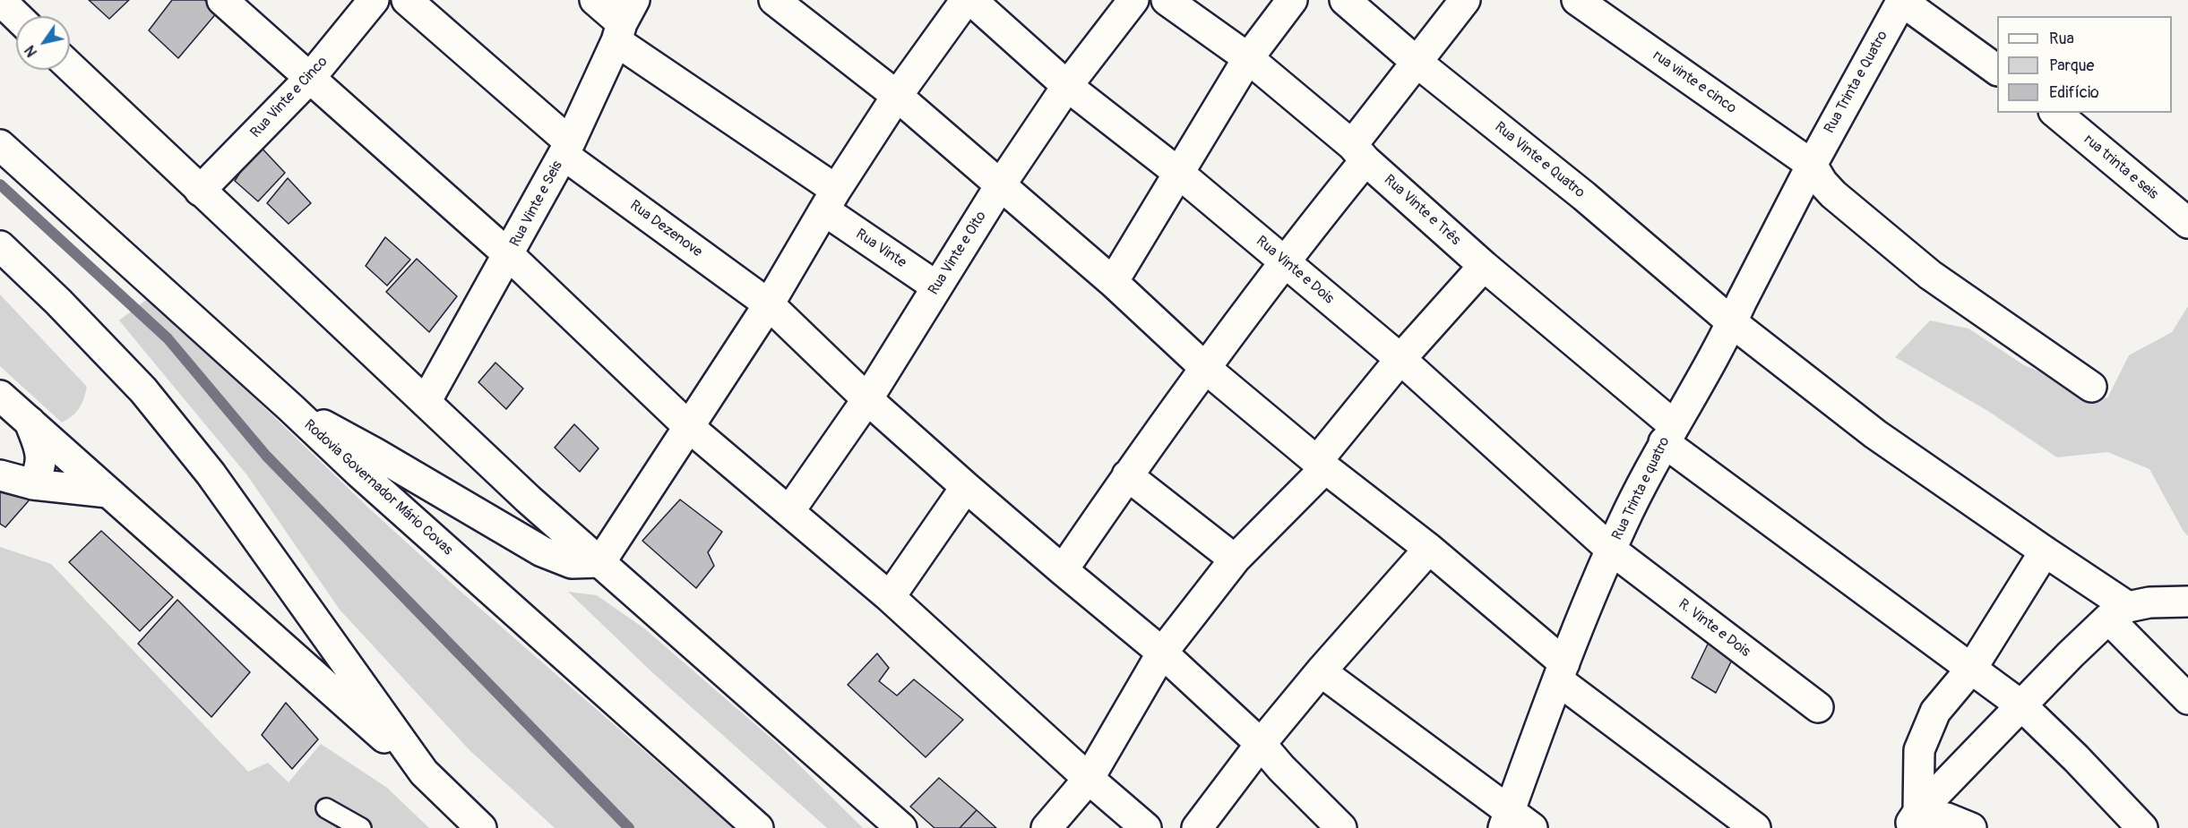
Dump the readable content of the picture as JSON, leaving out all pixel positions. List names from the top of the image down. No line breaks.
{"streets":{"main road":["rua vinte e cinco","Rua Trinta e Quatro","Rua Vinte e Cinco","Rua Vinte e Quatro","rua trinta e seis","Rua Vinte e Seis","Rua Vinte e Três","Rua Dezenove","Rua Vinte","Rua Vinte e Oito","Rua Vinte e Dois","Rodovia Governador Mário Covas","Rua Trinta e quatro","R. Vinte e Dois"]},"crossings":[["rua vinte e cinco","Rua Trinta e Quatro"],["rua vinte e cinco","Rua Trinta e quatro"],["Rua Trinta e Quatro","Rua Trinta e quatro"],["Rua Vinte e Quatro","Rua Trinta e quatro"],["Rua Vinte e Seis","Rua Dezenove"],["Rua Vinte e Seis","Rua Vinte"],["Rua Vinte e Três","Rua Trinta e quatro"],["Rua Dezenove","Rua Vinte e Oito"],["Rua Vinte","Rua Vinte e Oito"],["Rua Vinte e Oito","Rua Vinte e Dois"],["Rua Vinte e Dois","Rua Trinta e quatro"],["Rua Vinte e Dois","R. Vinte e Dois"],["Rua Trinta e quatro","R. Vinte e Dois"]],"legend":["Rua","Parque","Edifício"],"north":"bottom left"}
